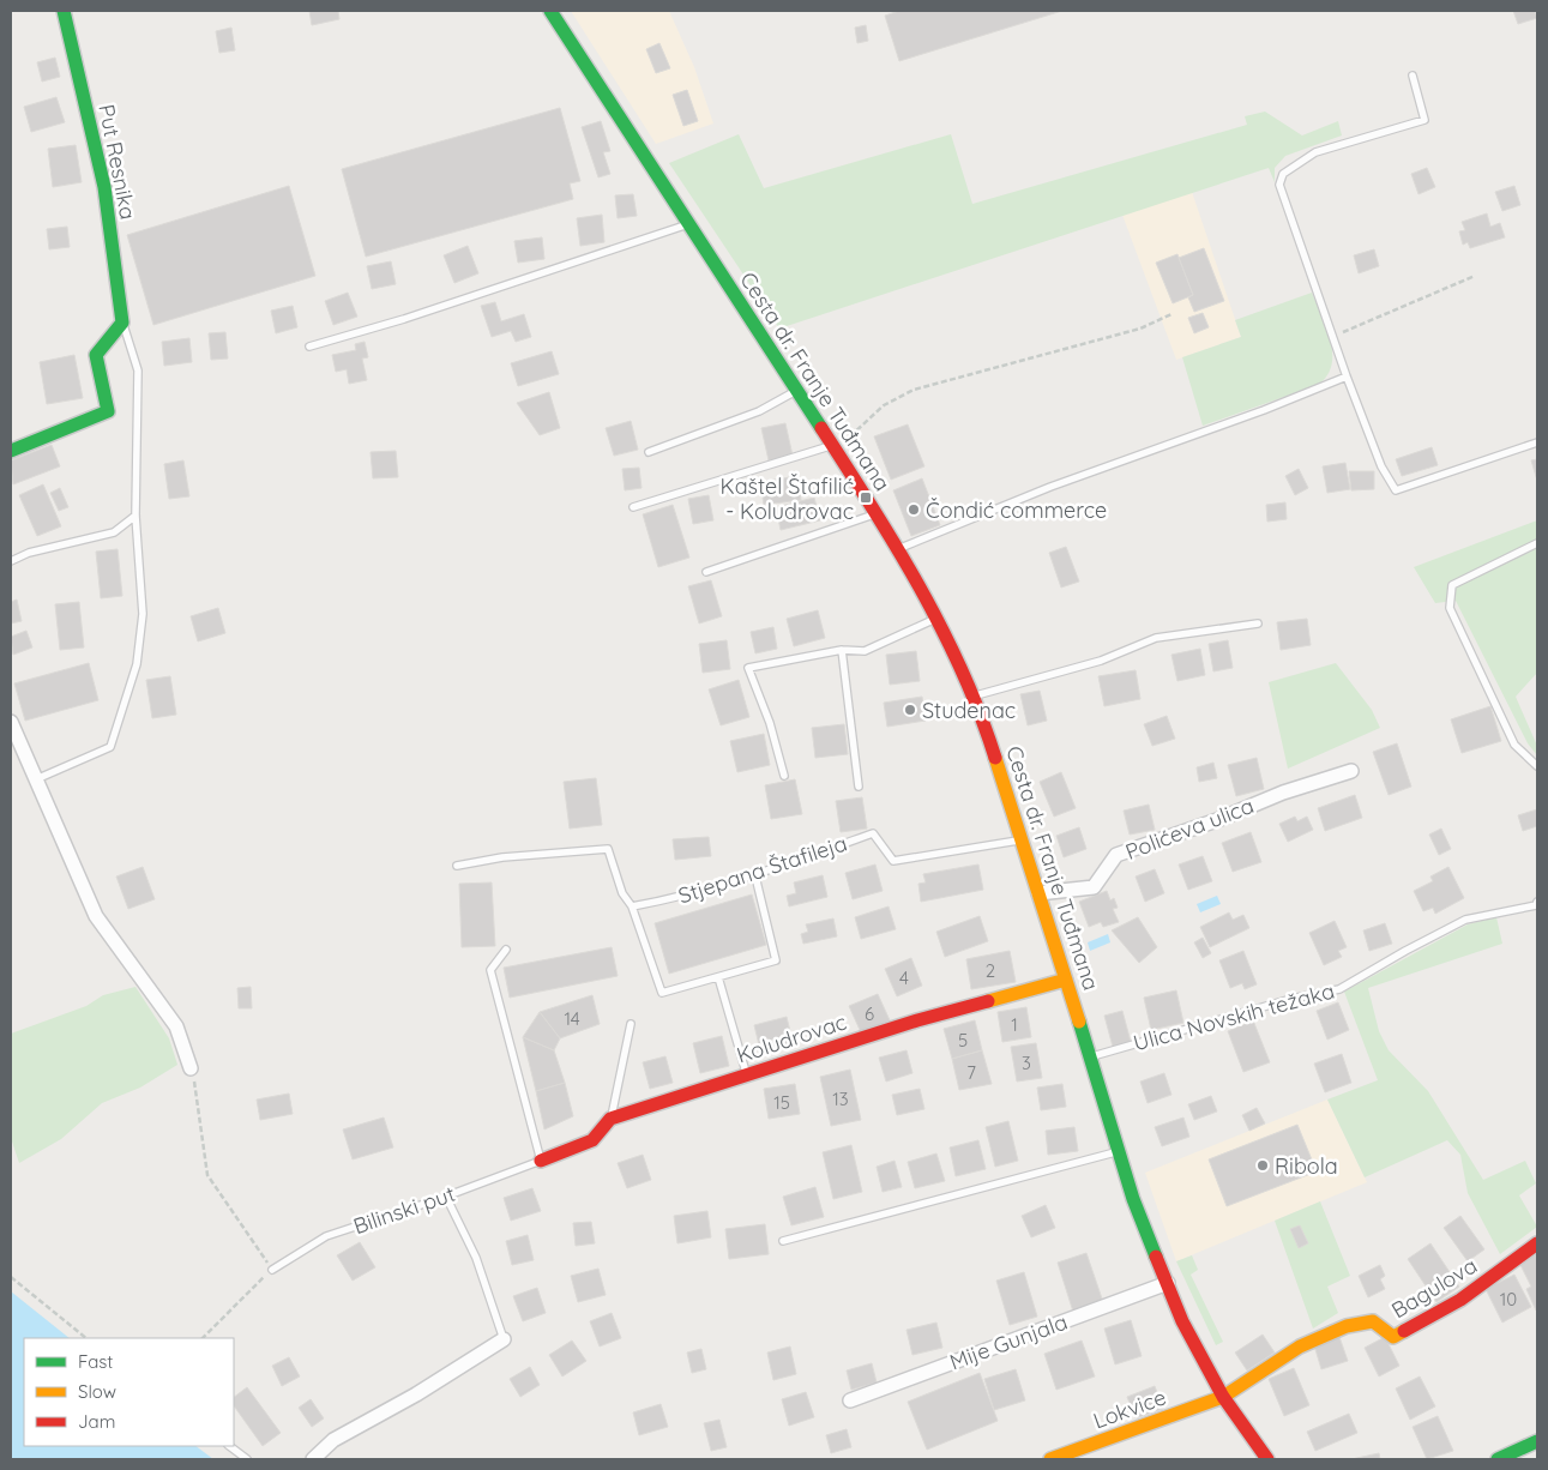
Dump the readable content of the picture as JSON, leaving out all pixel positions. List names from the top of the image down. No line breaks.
{"streets":{"main road":["Put Resnika","Cesta dr. Franje Tuđmana","Koludrovac","Bagulova","Lokvice"],"street":["Polićeva ulica","Mije Gunjala"],"lane":["Stjepana Štafileja","Ulica Novskih težaka","Bilinski put"]},"crossings":[["Cesta dr. Franje Tuđmana","Polićeva ulica"],["Cesta dr. Franje Tuđmana","Stjepana Štafileja"],["Cesta dr. Franje Tuđmana","Ulica Novskih težaka"],["Cesta dr. Franje Tuđmana","Koludrovac"],["Cesta dr. Franje Tuđmana","Bagulova"],["Cesta dr. Franje Tuđmana","Mije Gunjala"],["Cesta dr. Franje Tuđmana","Lokvice"],["Bagulova","Lokvice"]],"places":{"transit":["Kaštel Štafilić - Koludrovac"],"other":["Čondić commerce","Studenac","Ribola"]},"house_numbers":["2","4","6","14","1","5","3","7","13","15","10"],"legend":["Fast","Slow","Jam"]}
